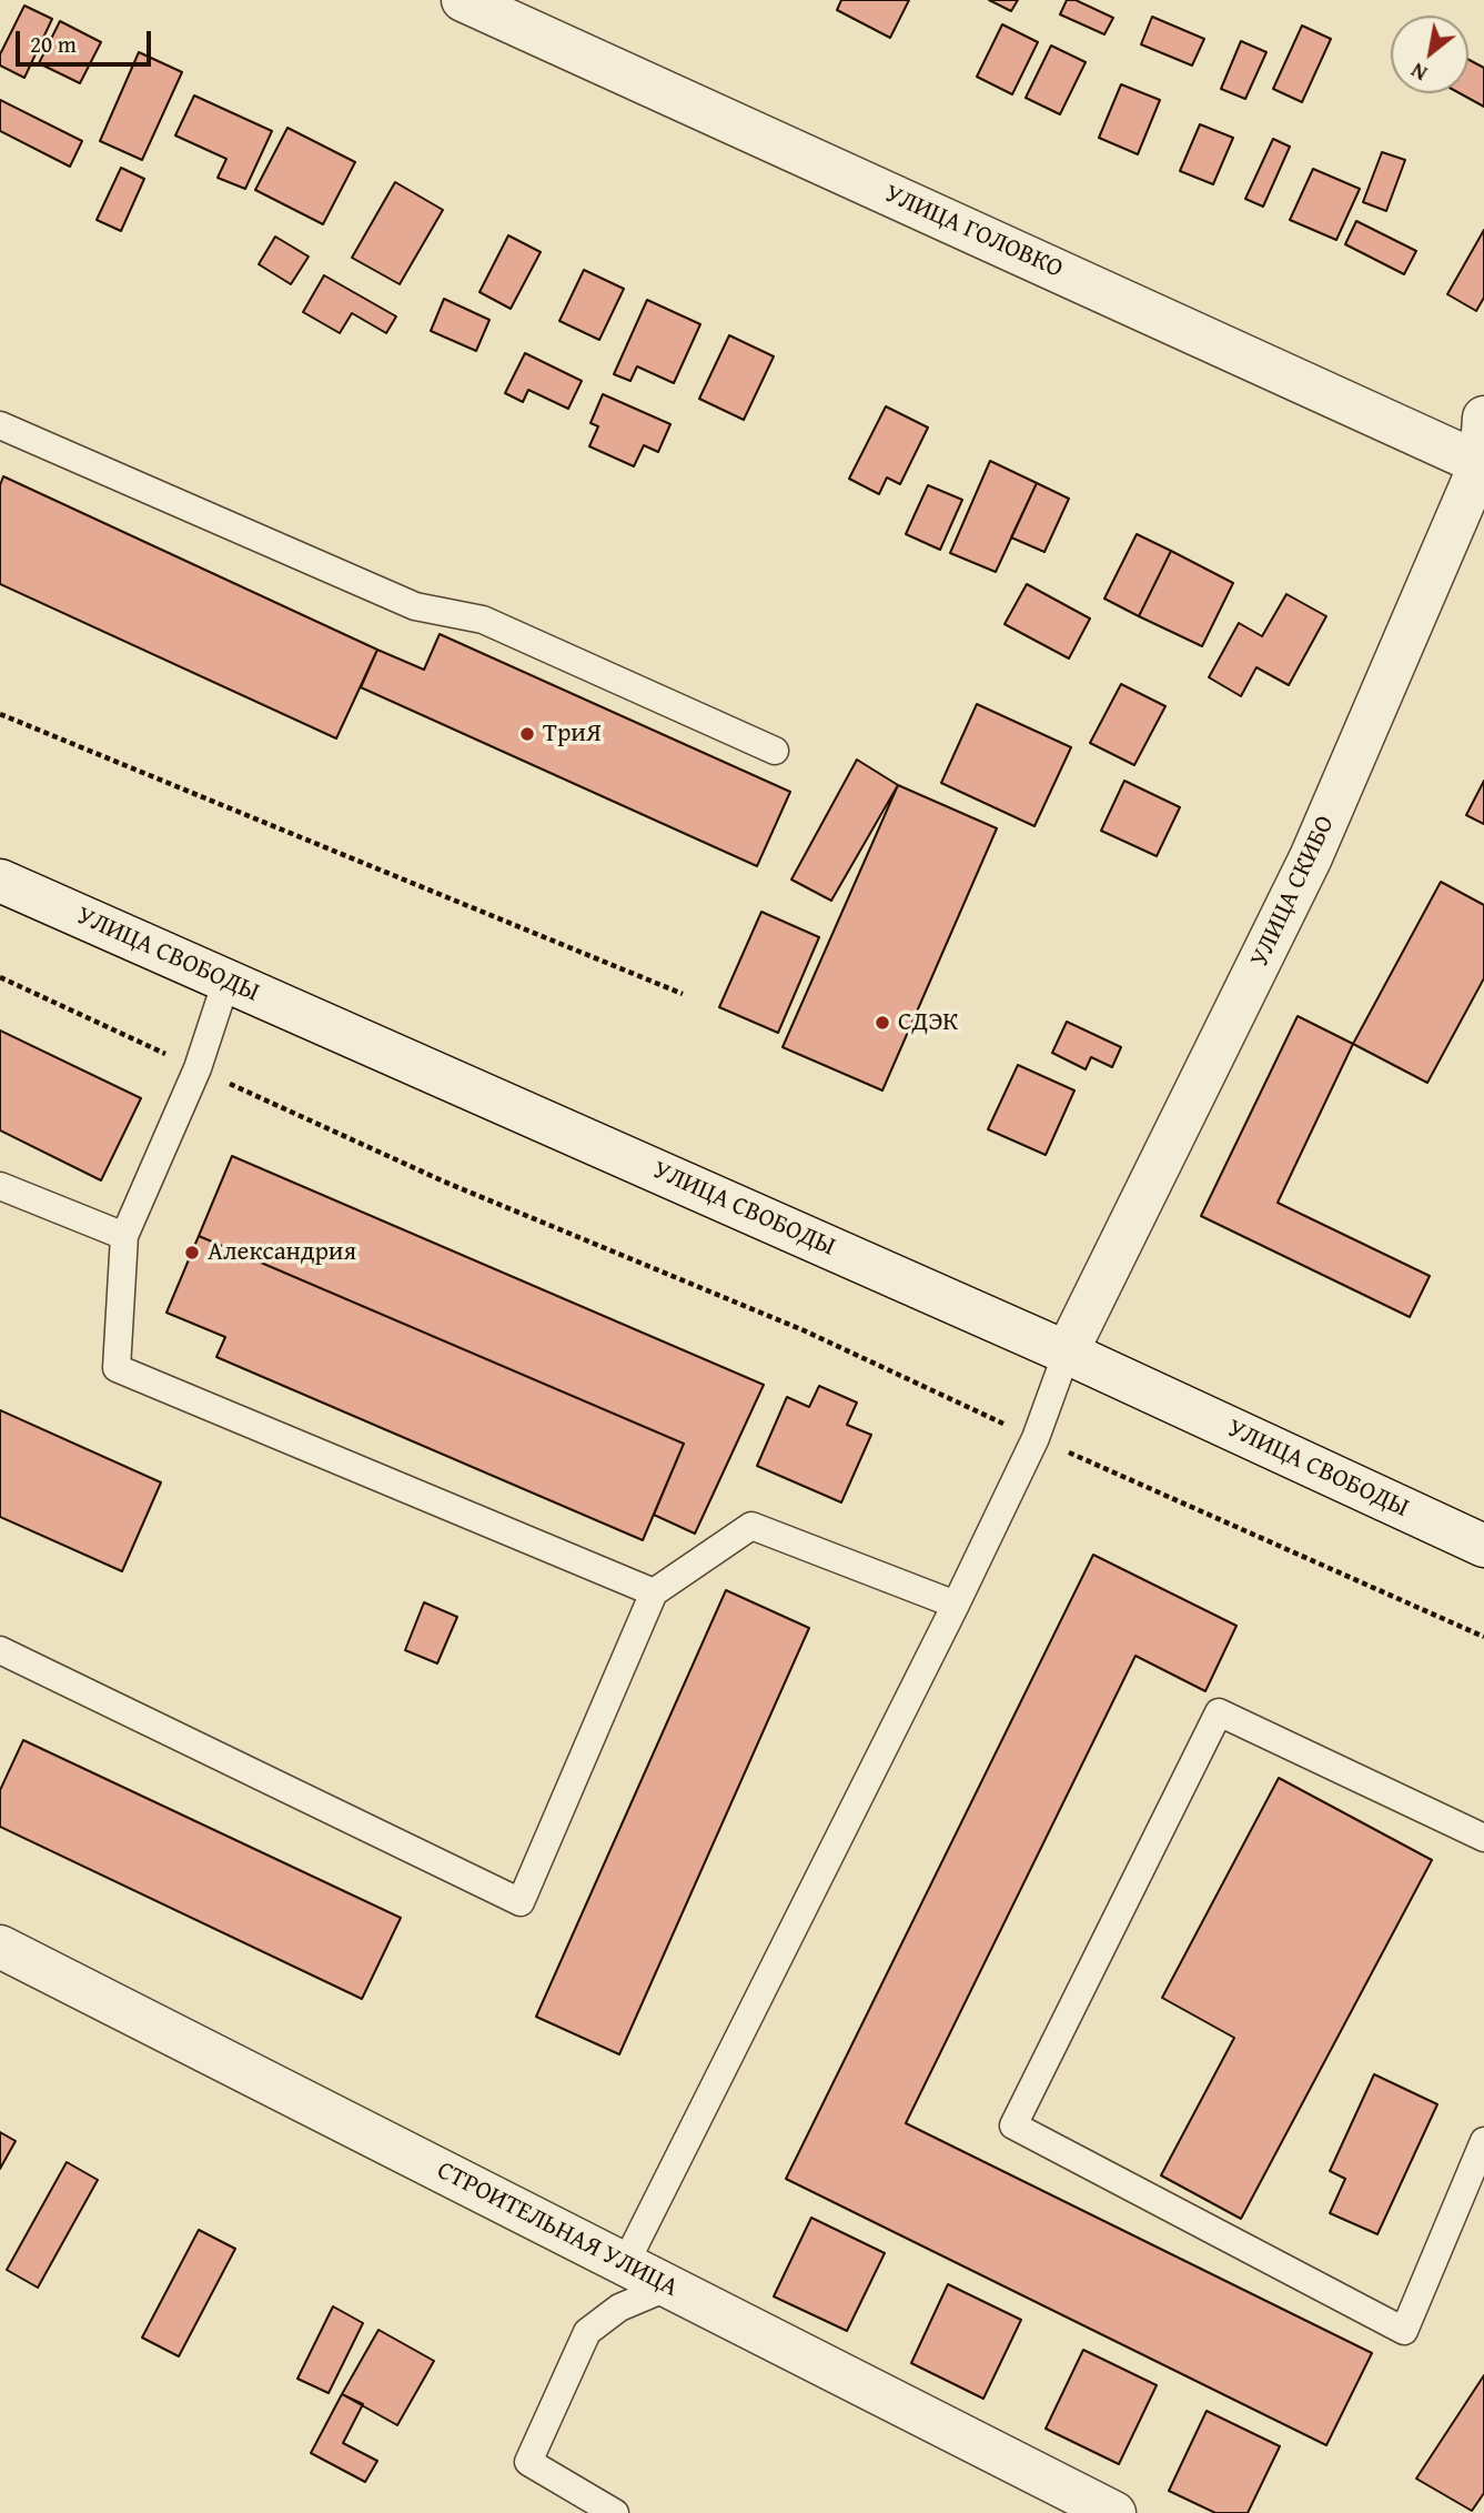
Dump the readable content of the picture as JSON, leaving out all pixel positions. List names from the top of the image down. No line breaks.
{"streets":{"street":["УЛИЦА ГОЛОВКО","УЛИЦА СКИБО","УЛИЦА СВОБОДЫ","СТРОИТЕЛЬНАЯ УЛИЦА"]},"crossings":[["УЛИЦА ГОЛОВКО","УЛИЦА СКИБО"],["УЛИЦА СКИБО","УЛИЦА СВОБОДЫ"]],"places":["ТриЯ","СДЭК","Александрия"],"scale_bar":"20 m","north":"bottom left"}
